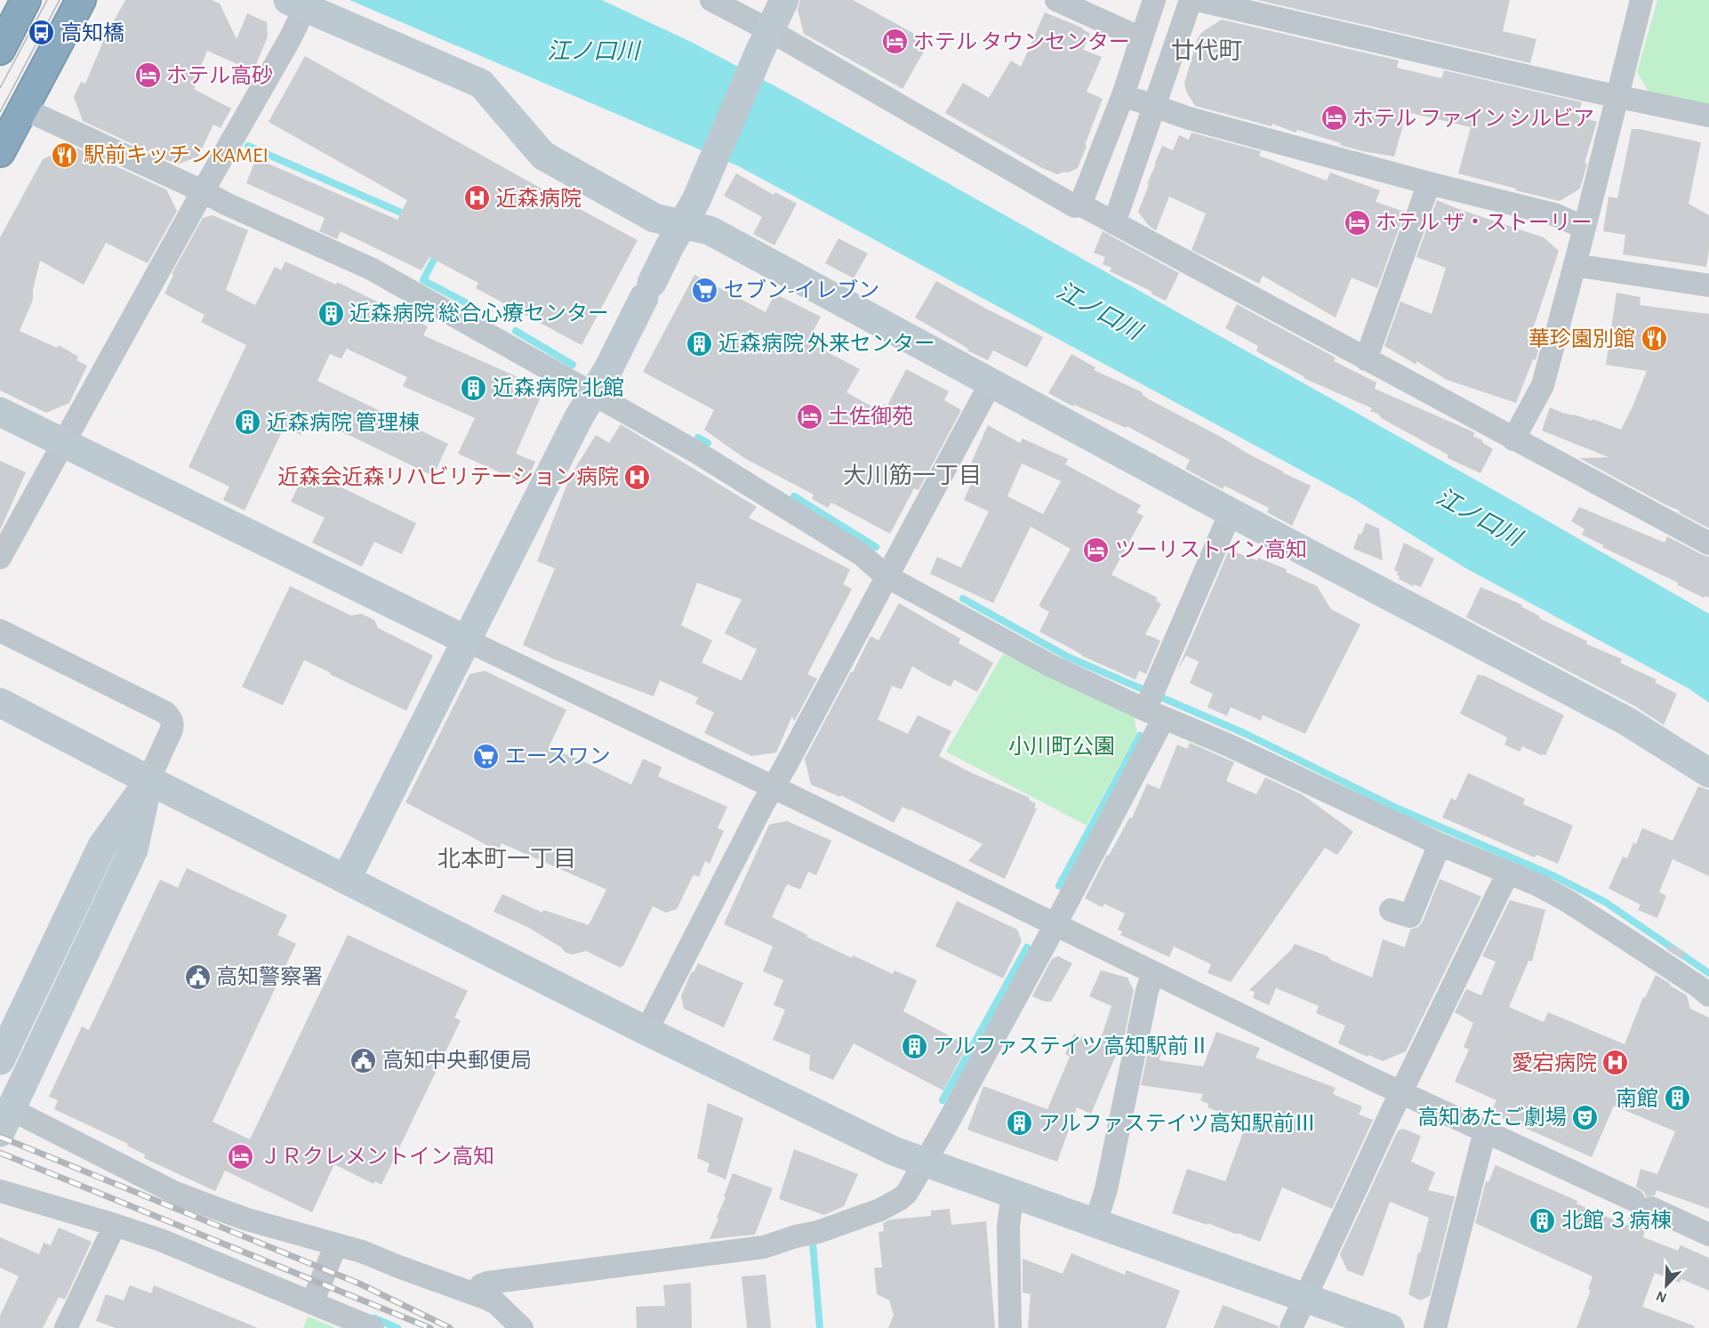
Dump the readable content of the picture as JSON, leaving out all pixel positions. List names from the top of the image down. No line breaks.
{"districts":["廿代町","大川筋一丁目","北本町一丁目"],"water":["江ノ口川"],"parks":["小川町公園"],"places":{"bus stop":["高知橋"],"hotel":["ホテル タウンセンター","ホテル高砂","ホテル ファイン シルビア","ホテル ザ・ストーリー","土佐御苑","ツーリストイン高知","ＪＲクレメントイン高知"],"restaurant":["駅前キッチンKAMEI","華珍園別館"],"hospital":["近森病院","近森会近森リハビリテーション病院","愛宕病院"],"supermarket":["セブン-イレブン","エースワン"],"building":["近森病院 総合心療センター","近森病院 外来センター","近森病院 北館","近森病院 管理棟","アルファステイツ高知駅前Ⅱ","南館","アルファステイツ高知駅前Ⅲ","北館 ３病棟"],"public building":["高知警察署","高知中央郵便局"],"theatre":["高知あたご劇場"]},"north":"bottom left"}
